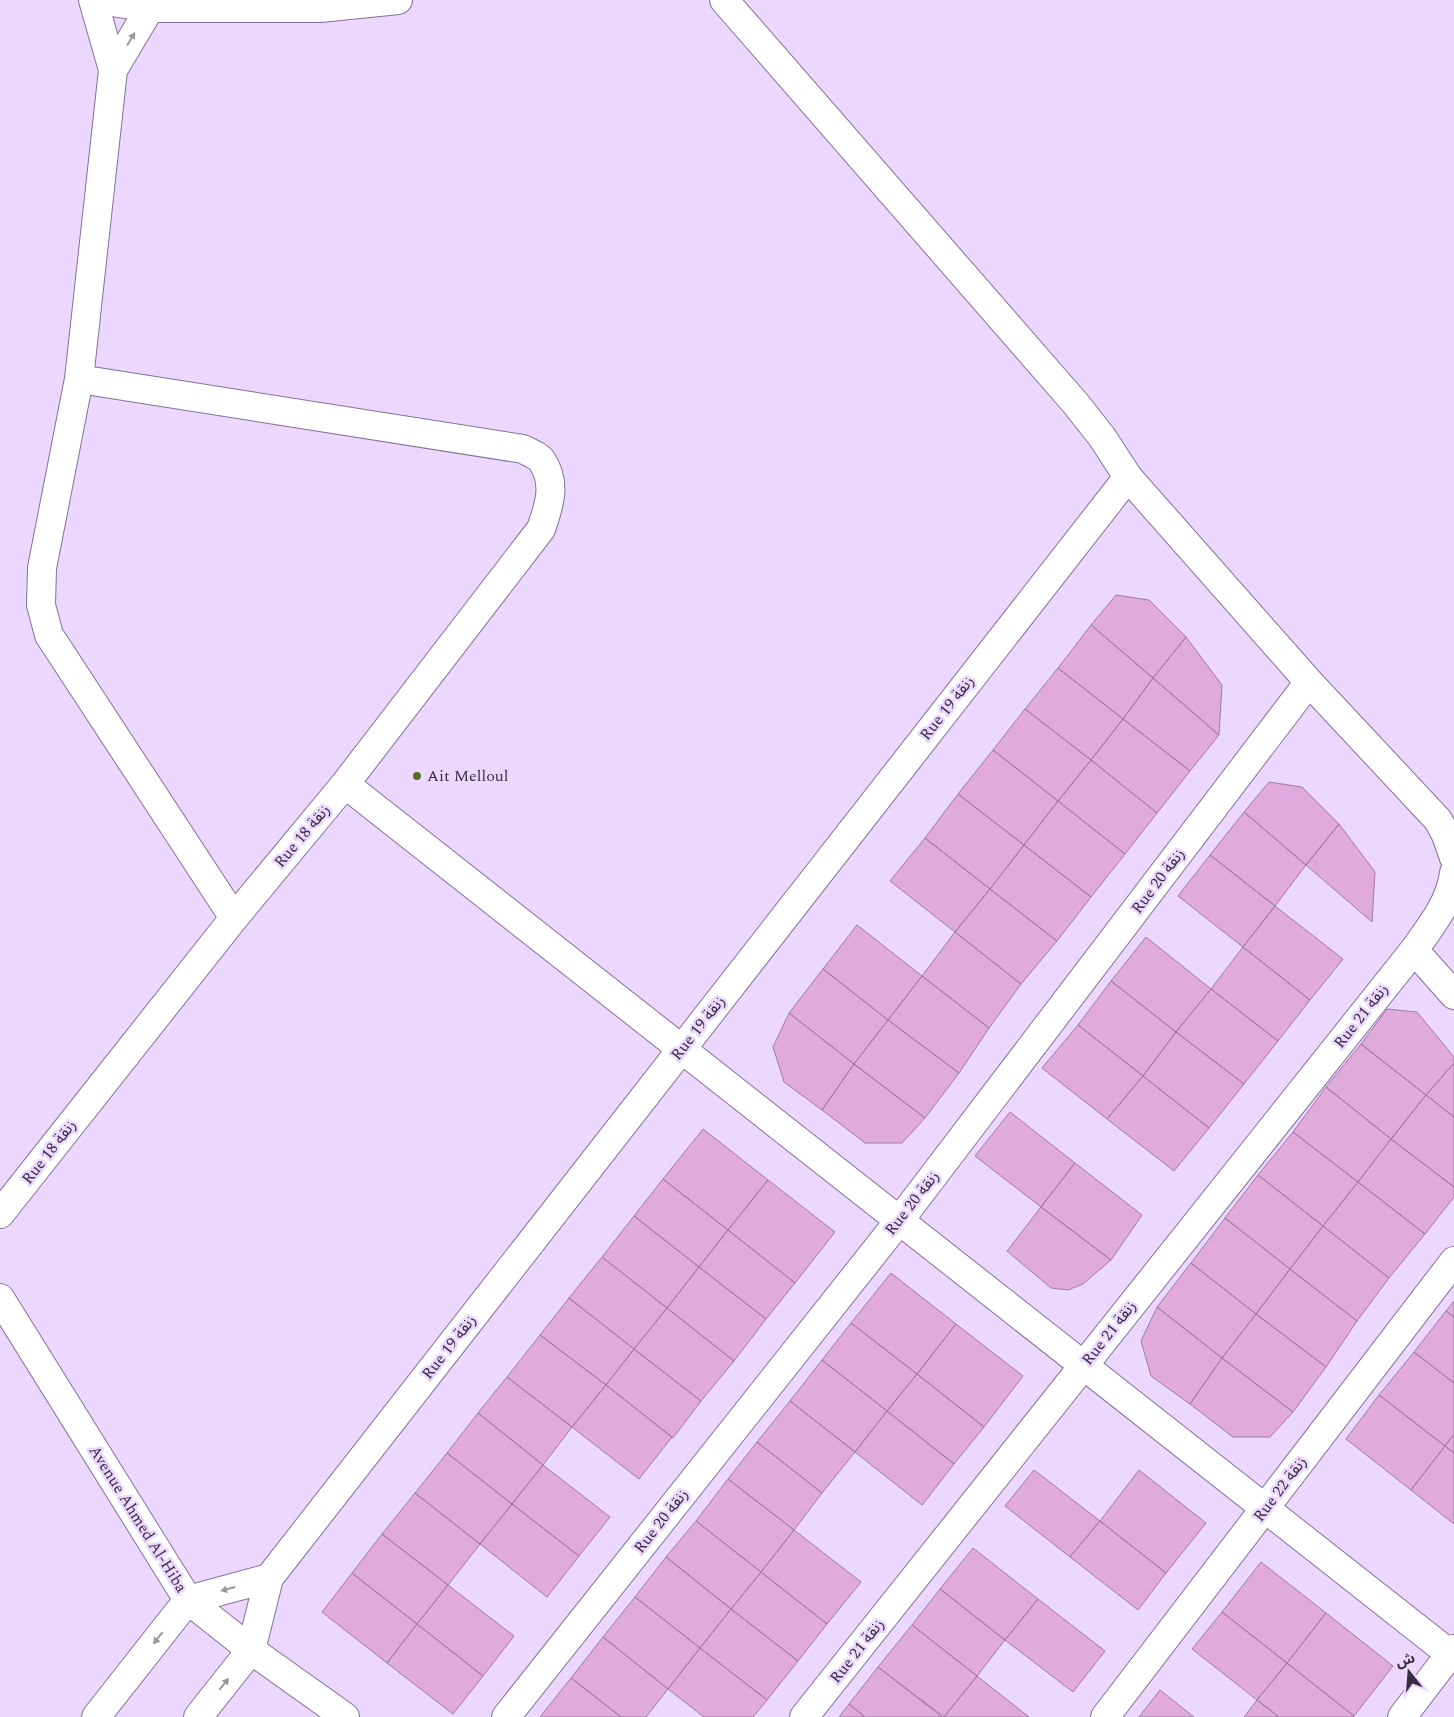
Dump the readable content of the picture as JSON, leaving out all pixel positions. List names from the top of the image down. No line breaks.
{"streets":{"street":["Rue 19 زنقة","Rue 18 زنقة","Rue 20 زنقة","Rue 21 زنقة","Rue 22 زنقة","Avenue Ahmed Al-Hiba"]},"crossings":[["Rue 19 زنقة","Avenue Ahmed Al-Hiba"]],"places":["Ait Melloul"],"north":"top"}
